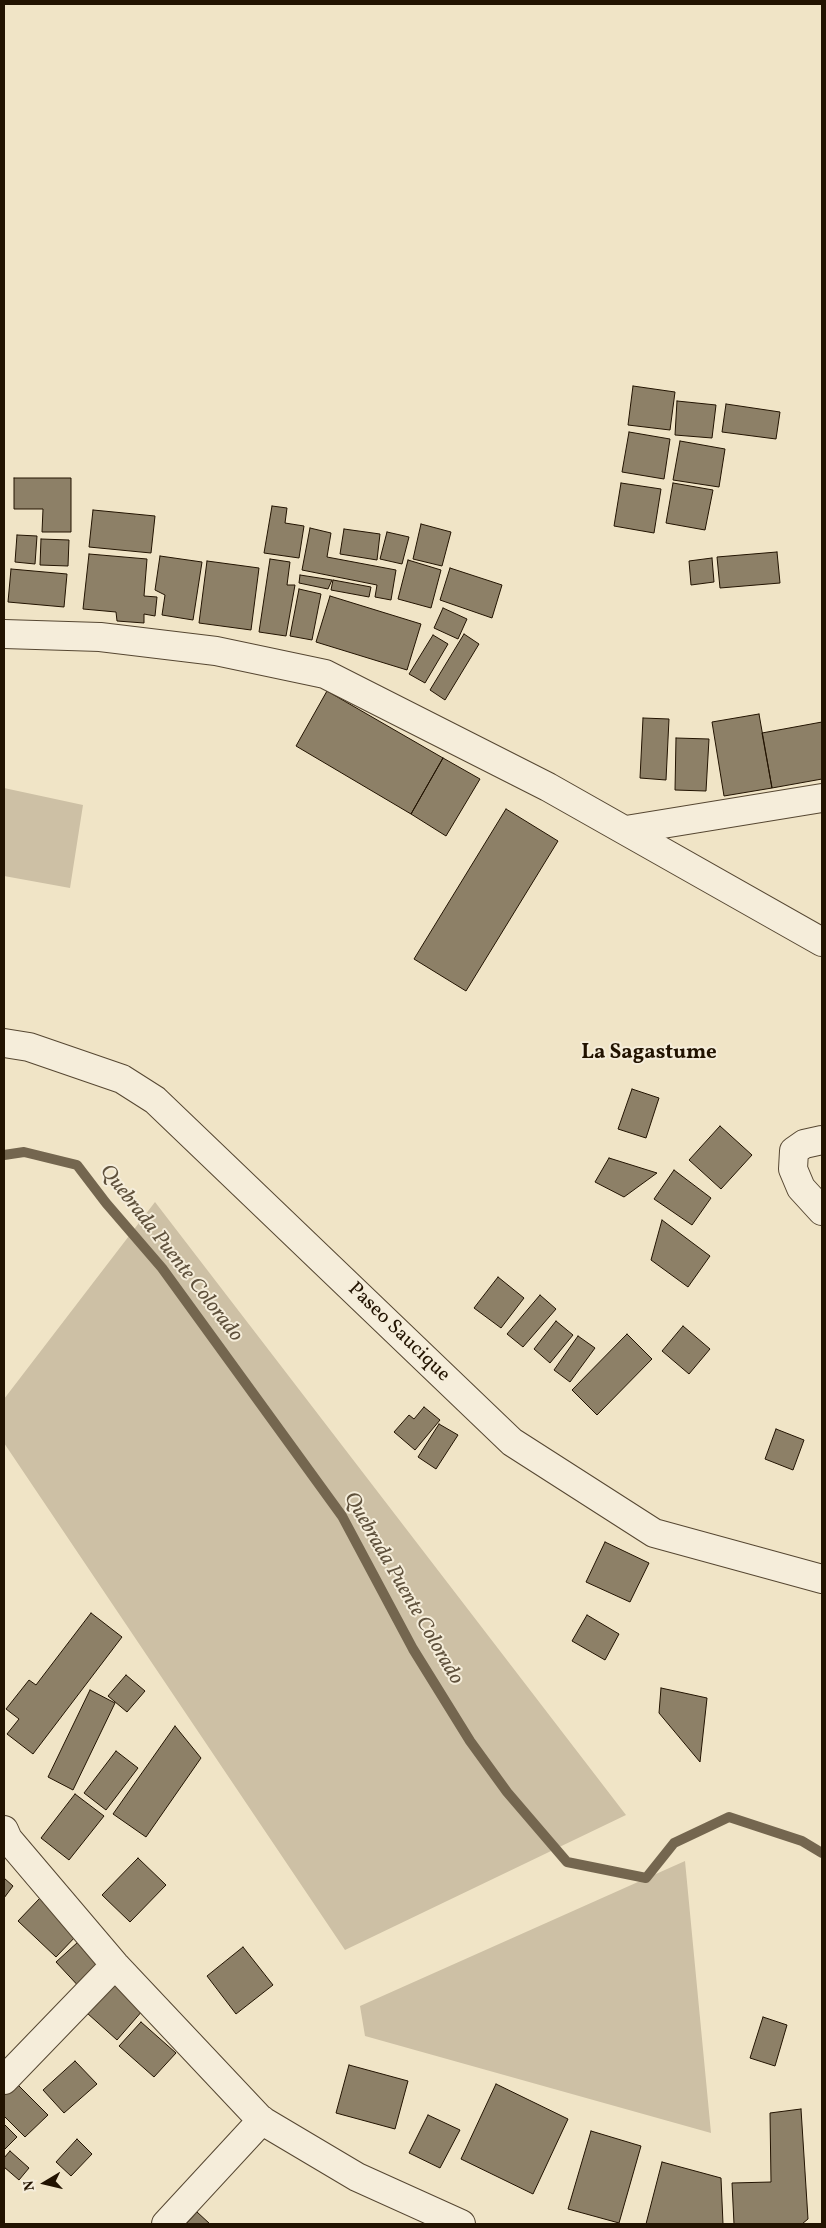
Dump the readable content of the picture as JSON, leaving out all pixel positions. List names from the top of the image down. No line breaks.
{"streets":{"street":["Paseo Saucique"]},"districts":["La Sagastume"],"water":["Quebrada Puente Colorado"],"north":"left"}
